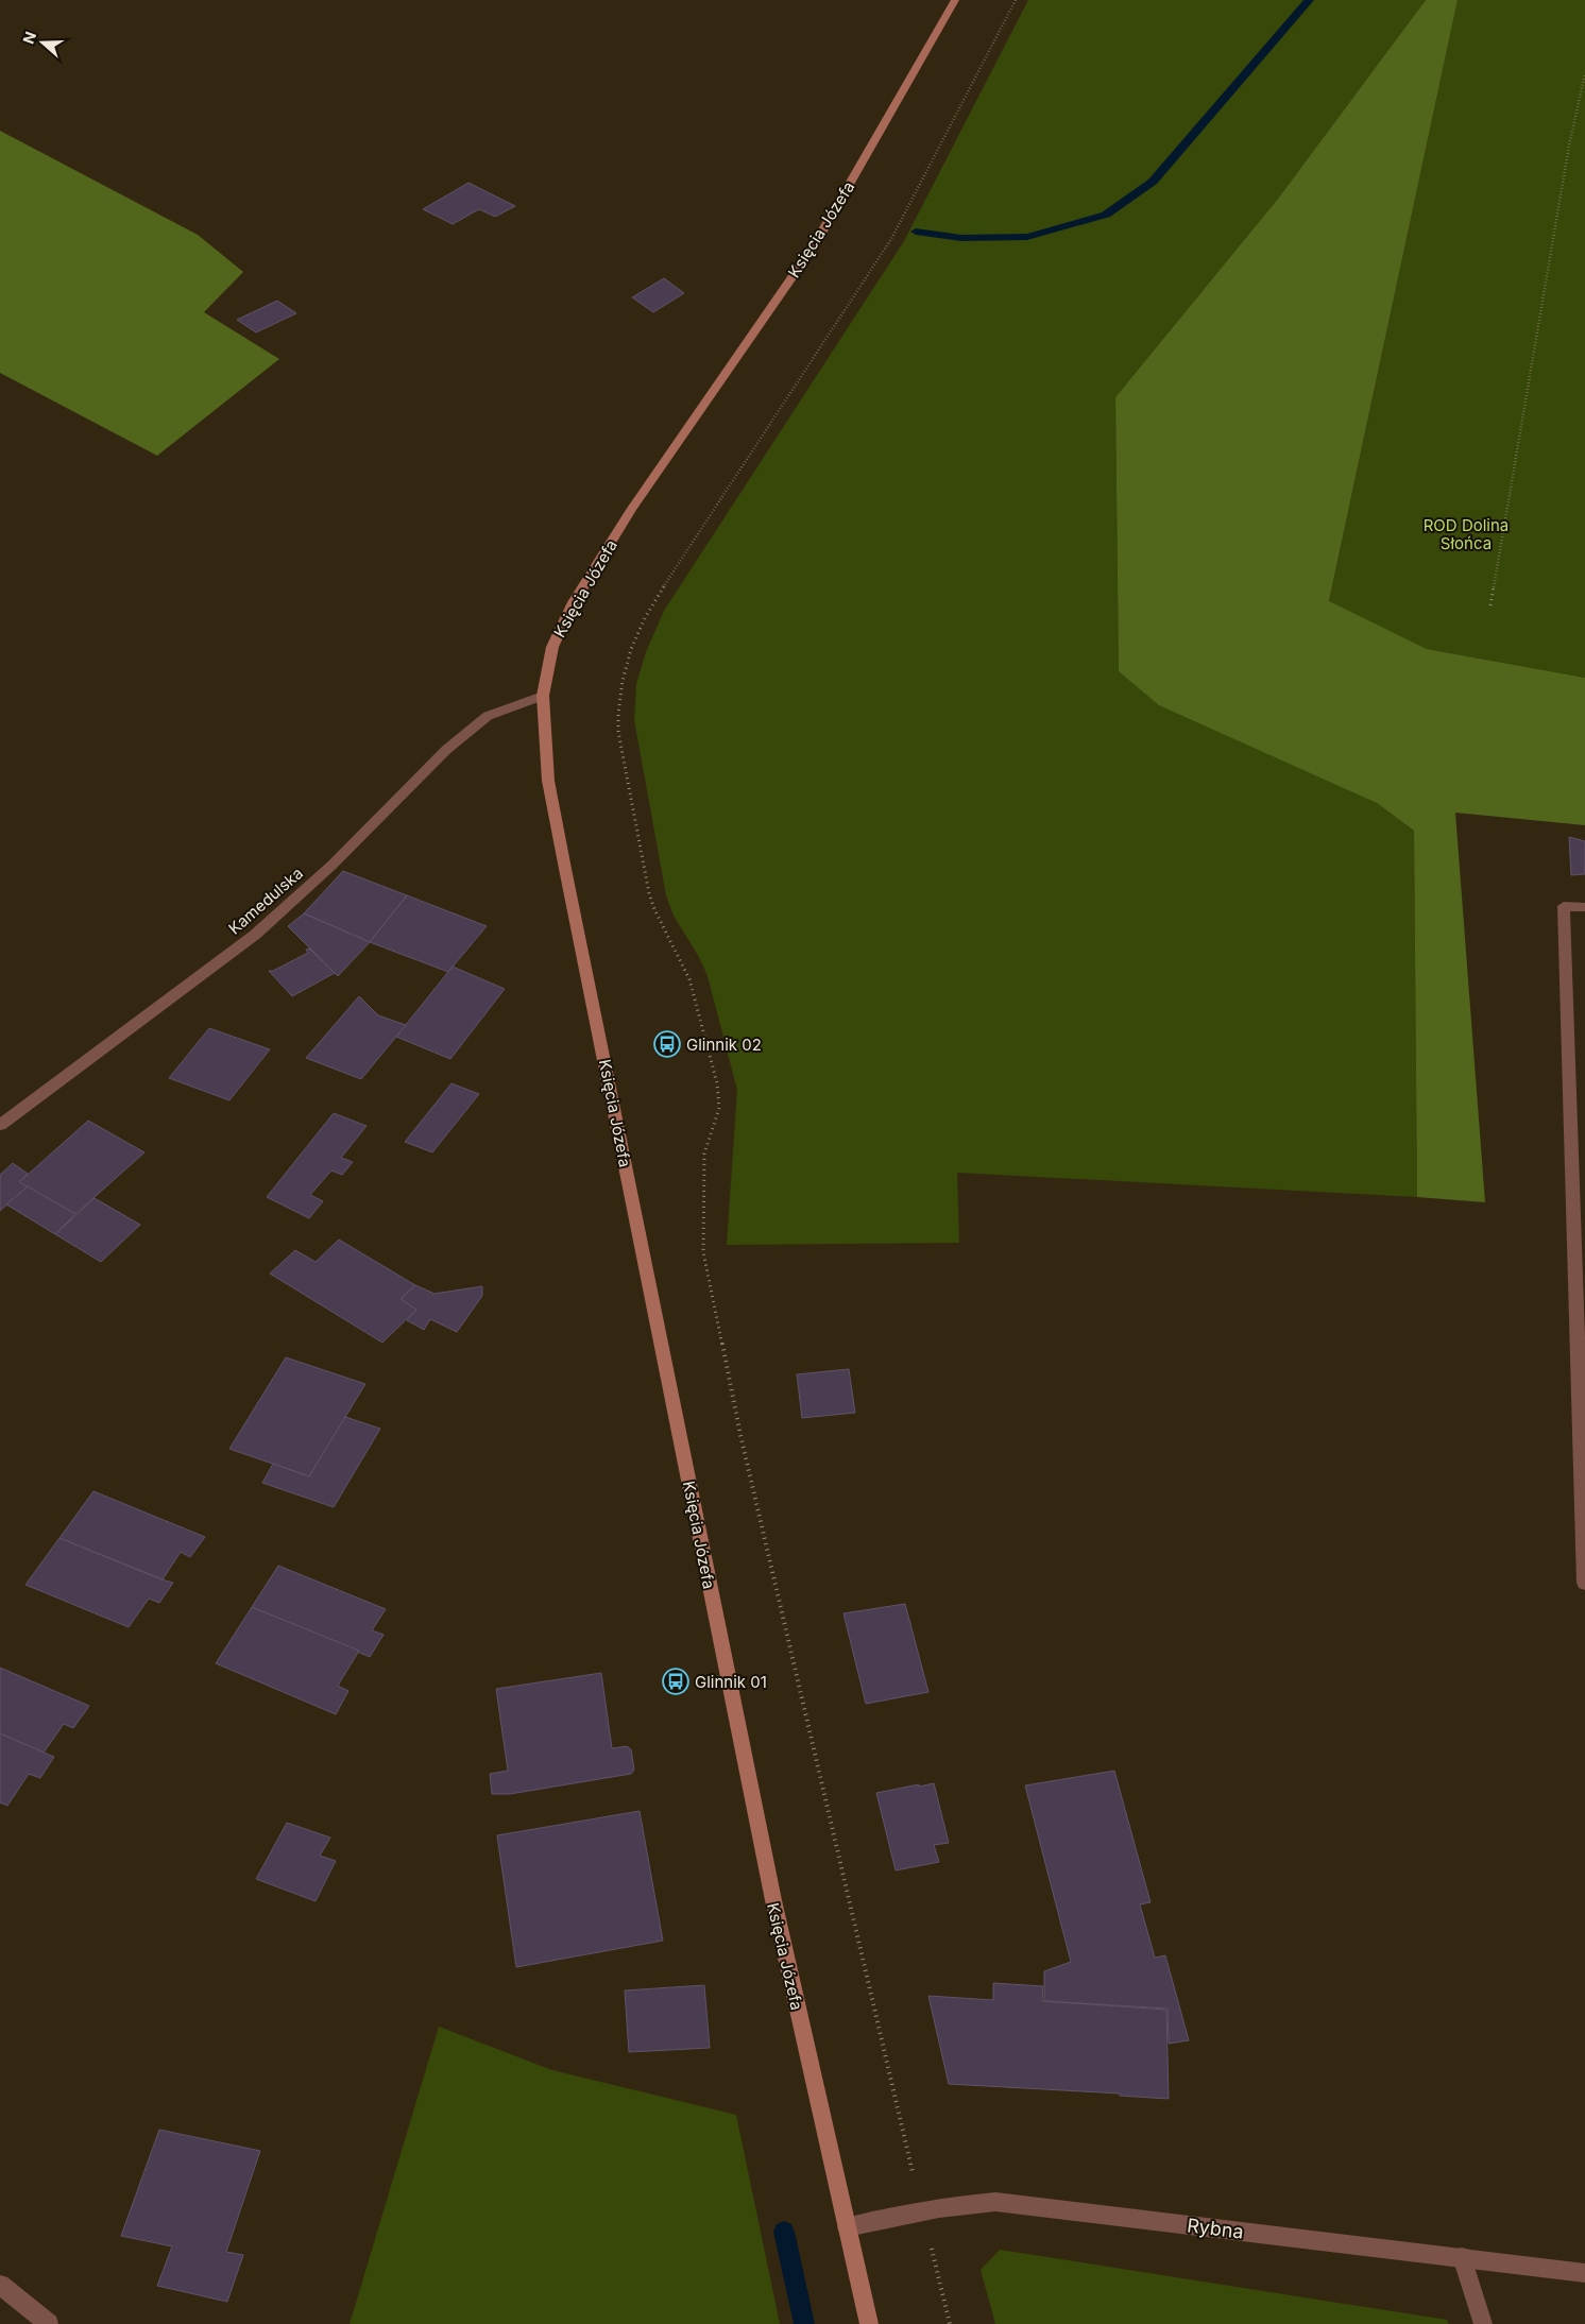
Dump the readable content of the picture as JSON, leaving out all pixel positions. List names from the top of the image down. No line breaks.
{"streets":{"main road":["Księcia Józefa"],"street":["Kamedulska","Rybna"]},"crossings":[["Księcia Józefa","Kamedulska"],["Księcia Józefa","Rybna"]],"parks":["ROD Dolina Słońca"],"places":{"bus stop":["Glinnik 02","Glinnik 01"]},"north":"left"}
